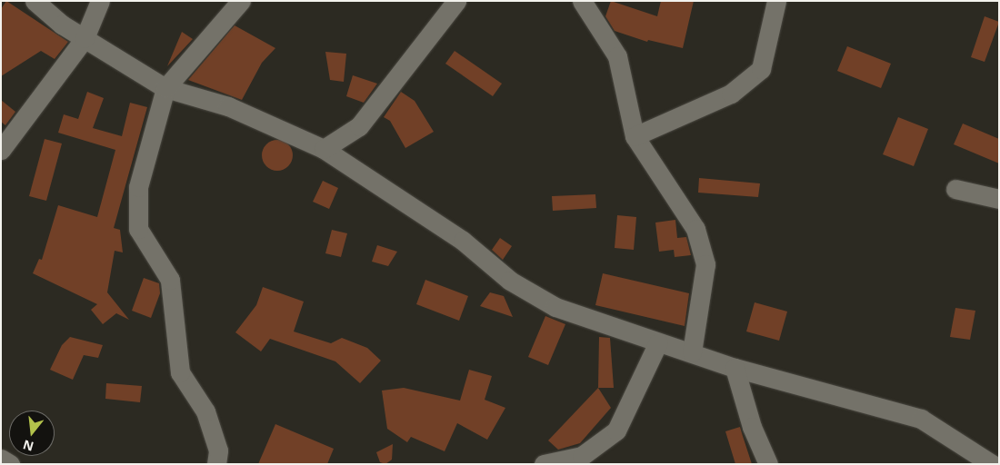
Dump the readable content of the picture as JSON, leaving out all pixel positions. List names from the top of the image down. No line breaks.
{"north":"bottom"}
